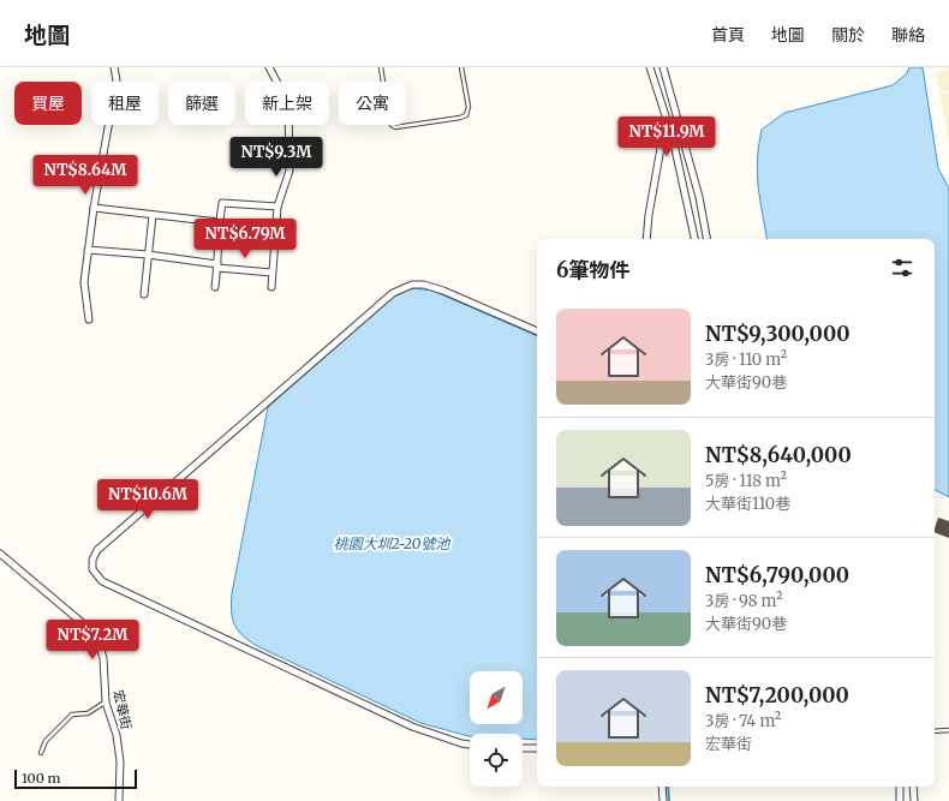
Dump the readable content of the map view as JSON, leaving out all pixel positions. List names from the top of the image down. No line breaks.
{"streets":{"street":["宏華街"]},"water":["桃園大圳2-20號池"],"scale_bar":"100 m","north":"bottom left","page":{"header":"地圖","nav":["首頁","地圖","關於","聯絡"],"chip":["買屋","租屋","篩選","新上架","公寓"],"price":["NT$11.9M","NT$9.3M","NT$8.64M","NT$6.79M","NT$10.6M","NT$7.2M"],"heading":"6筆物件","list":[{"name":"NT$9,300,000","note":"3房 · 110 m² · 大華街90巷"},{"name":"NT$8,640,000","note":"5房 · 118 m² · 大華街110巷"},{"name":"NT$6,790,000","note":"3房 · 98 m² · 大華街90巷"},{"name":"NT$7,200,000","note":"3房 · 74 m² · 宏華街"}],"scale":"100 m"}}
